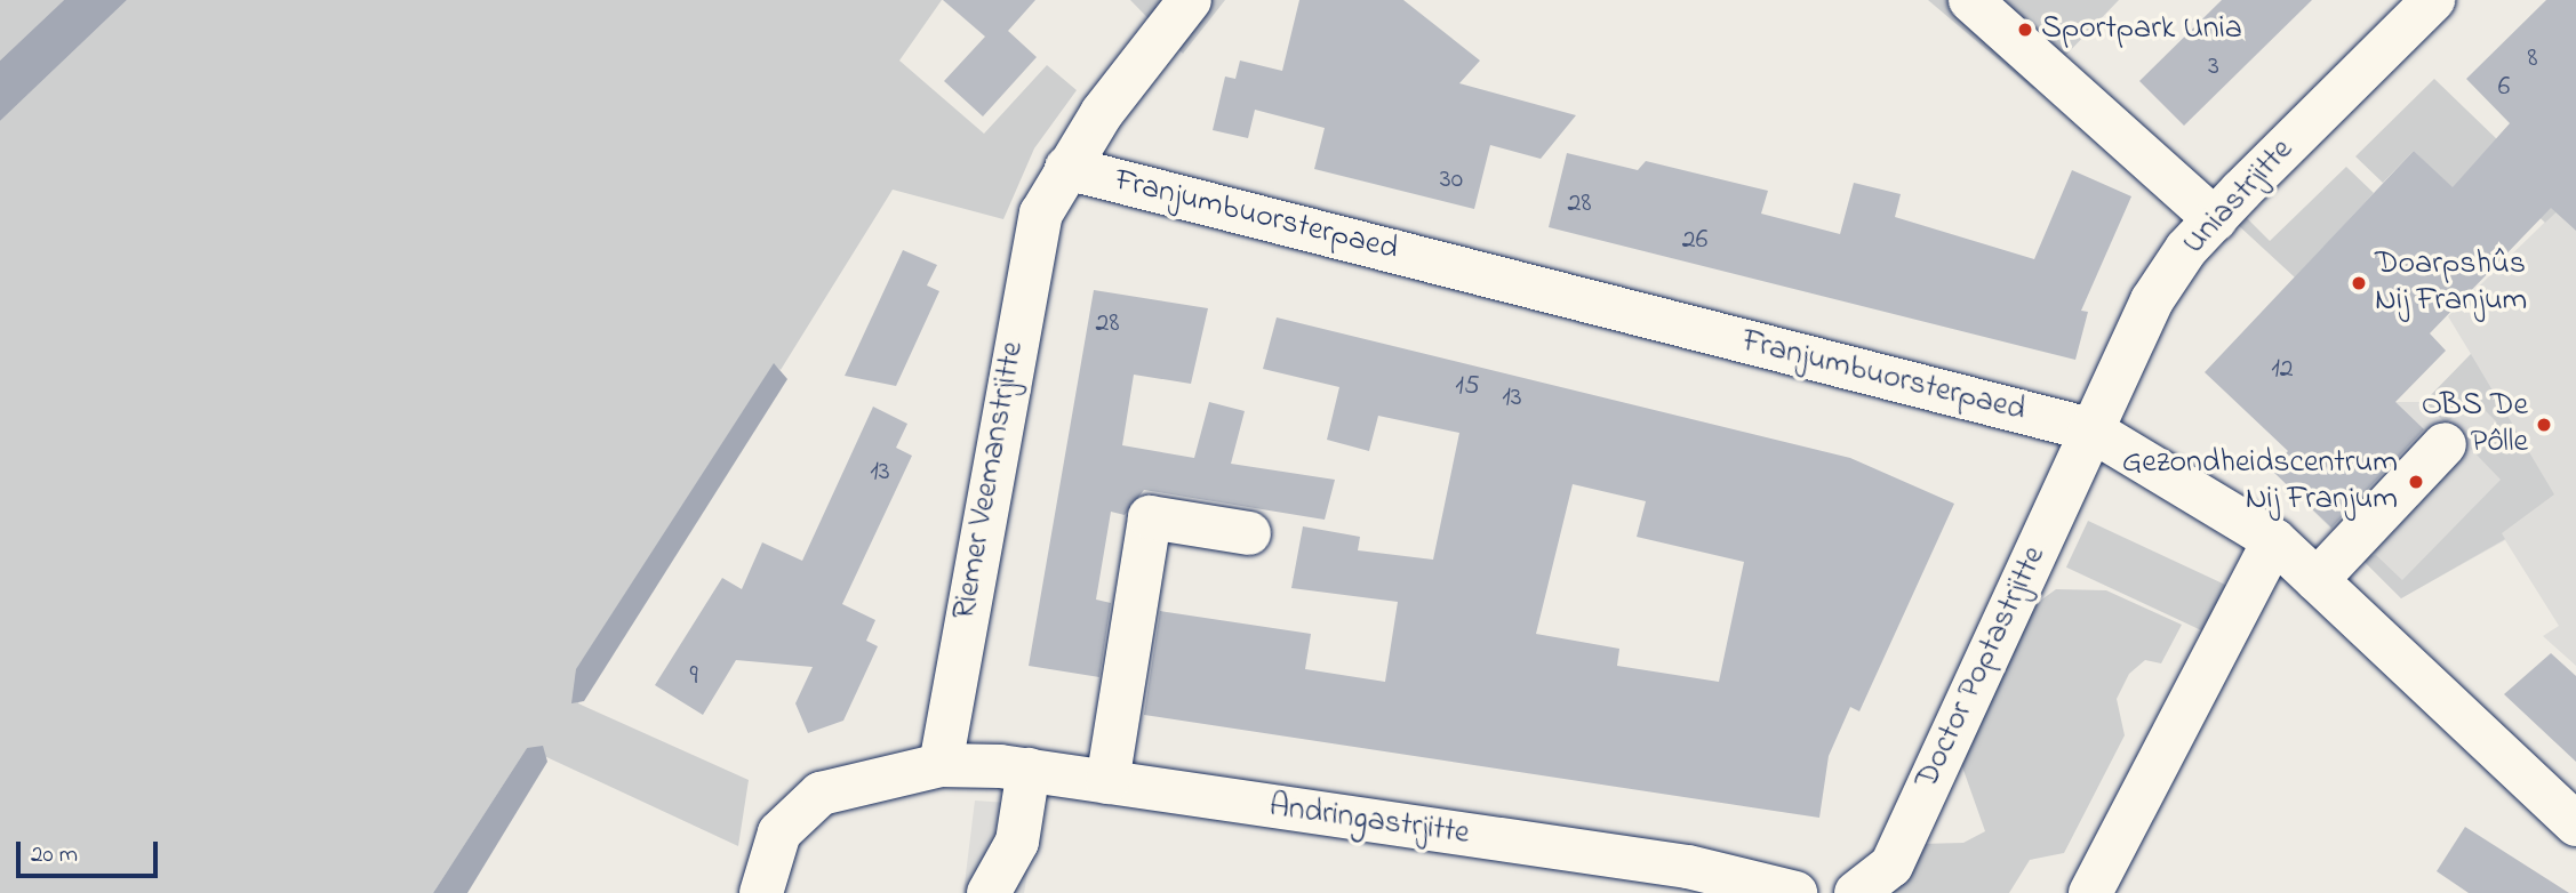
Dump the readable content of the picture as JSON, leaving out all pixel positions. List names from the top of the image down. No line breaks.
{"streets":{"street":["Uniastrjitte","Franjumbuorsterpaed","Riemer Veemanstrjitte","Doctor Poptastrjitte","Andringastrjitte"]},"crossings":[["Uniastrjitte","Franjumbuorsterpaed"],["Uniastrjitte","Doctor Poptastrjitte"],["Franjumbuorsterpaed","Riemer Veemanstrjitte"],["Franjumbuorsterpaed","Doctor Poptastrjitte"],["Riemer Veemanstrjitte","Andringastrjitte"]],"places":["Sportpark Unia","Doarpshûs Nij Franjum","OBS De Pôlle","Gezondheidscentrum Nij Franjum"],"house_numbers":["8","3","6","30","28","26","28","12","15","13","13","9"],"scale_bar":"20 m"}
